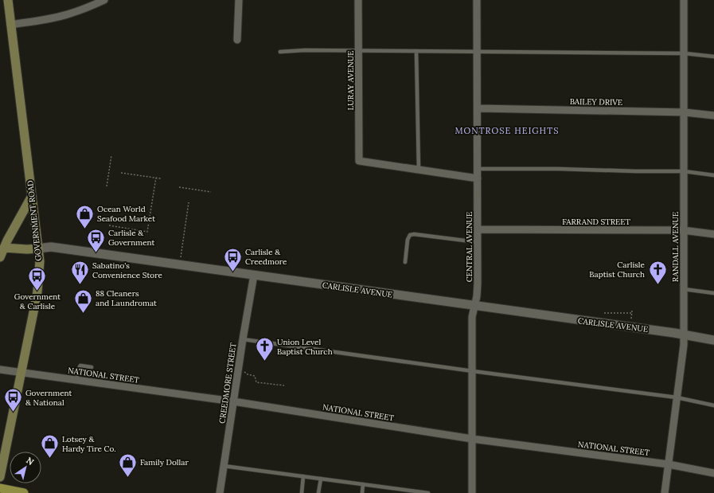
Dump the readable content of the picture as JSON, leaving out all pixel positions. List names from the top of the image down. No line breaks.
{"streets":{"main road":["GOVERNMENT ROAD","CARLISLE AVENUE"],"street":["LURAY AVENUE","BAILEY DRIVE","FARRAND STREET","CENTRAL AVENUE","RANDALL AVENUE","NATIONAL STREET","CREEDMORE STREET"]},"crossings":[["BAILEY DRIVE","CENTRAL AVENUE"],["BAILEY DRIVE","RANDALL AVENUE"],["GOVERNMENT ROAD","CARLISLE AVENUE"],["GOVERNMENT ROAD","NATIONAL STREET"],["FARRAND STREET","CENTRAL AVENUE"],["FARRAND STREET","RANDALL AVENUE"],["CENTRAL AVENUE","CARLISLE AVENUE"],["CENTRAL AVENUE","NATIONAL STREET"],["RANDALL AVENUE","CARLISLE AVENUE"],["RANDALL AVENUE","NATIONAL STREET"],["CARLISLE AVENUE","CREEDMORE STREET"],["NATIONAL STREET","CREEDMORE STREET"]],"districts":["MONTROSE HEIGHTS"],"places":{"shop":["Ocean World Seafood Market","88 Cleaners and Laundromat","Lotsey & Hardy Tire Co.","Family Dollar"],"bus stop":["Carlisle & Government","Carlisle & Creedmore","Government & Carlisle","Government & National"],"church":["Carlisle Baptist Church","Union Level Baptist Church"],"restaurant":["Sabatino's Convenience Store"]},"north":"top right"}
